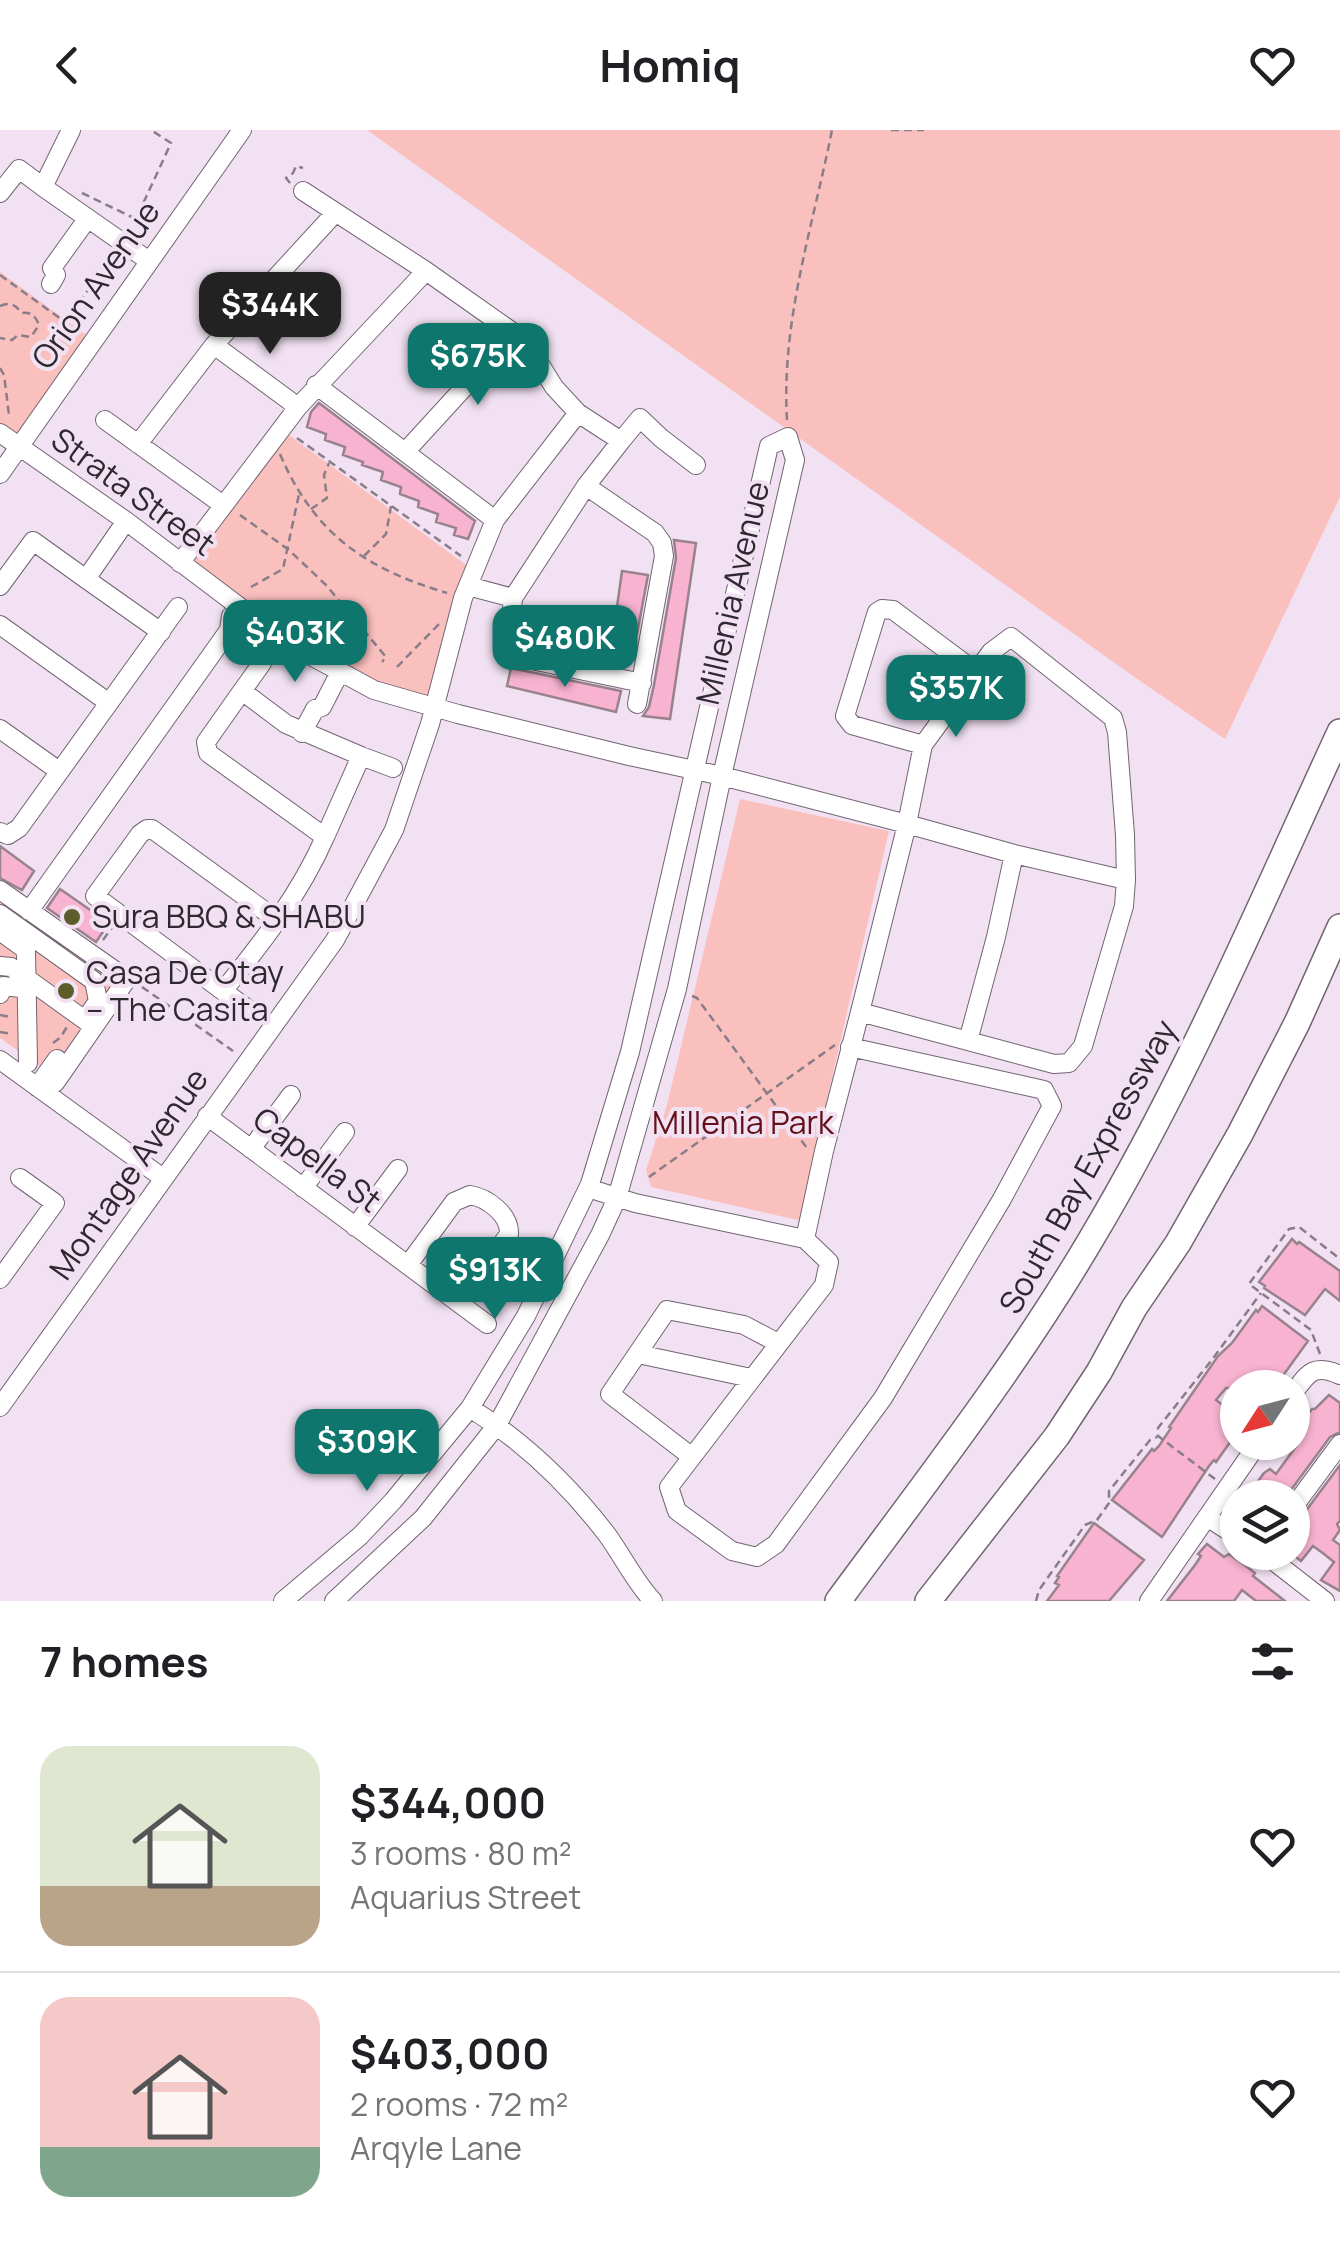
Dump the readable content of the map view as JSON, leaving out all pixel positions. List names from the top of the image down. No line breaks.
{"streets":{"highway":["South Bay Expressway"],"street":["Orion Avenue","Strata Street","Millenia Avenue","Capella St","Montage Avenue"]},"crossings":[["Orion Avenue","Strata Street"],["Strata Street","Millenia Avenue"],["Strata Street","Montage Avenue"],["Capella St","Montage Avenue"]],"parks":["Millenia Park"],"places":["Sura BBQ & SHABU","Casa De Otay – The Casita"],"north":"bottom left","page":{"header":"Homiq","price":["$344K","$675K","$403K","$480K","$357K","$913K","$309K"],"heading":"7 homes","list":[{"name":"$344,000","note":"3 rooms · 80 m² · Aquarius Street"},{"name":"$403,000","note":"2 rooms · 72 m² · Arqyle Lane"}]}}
